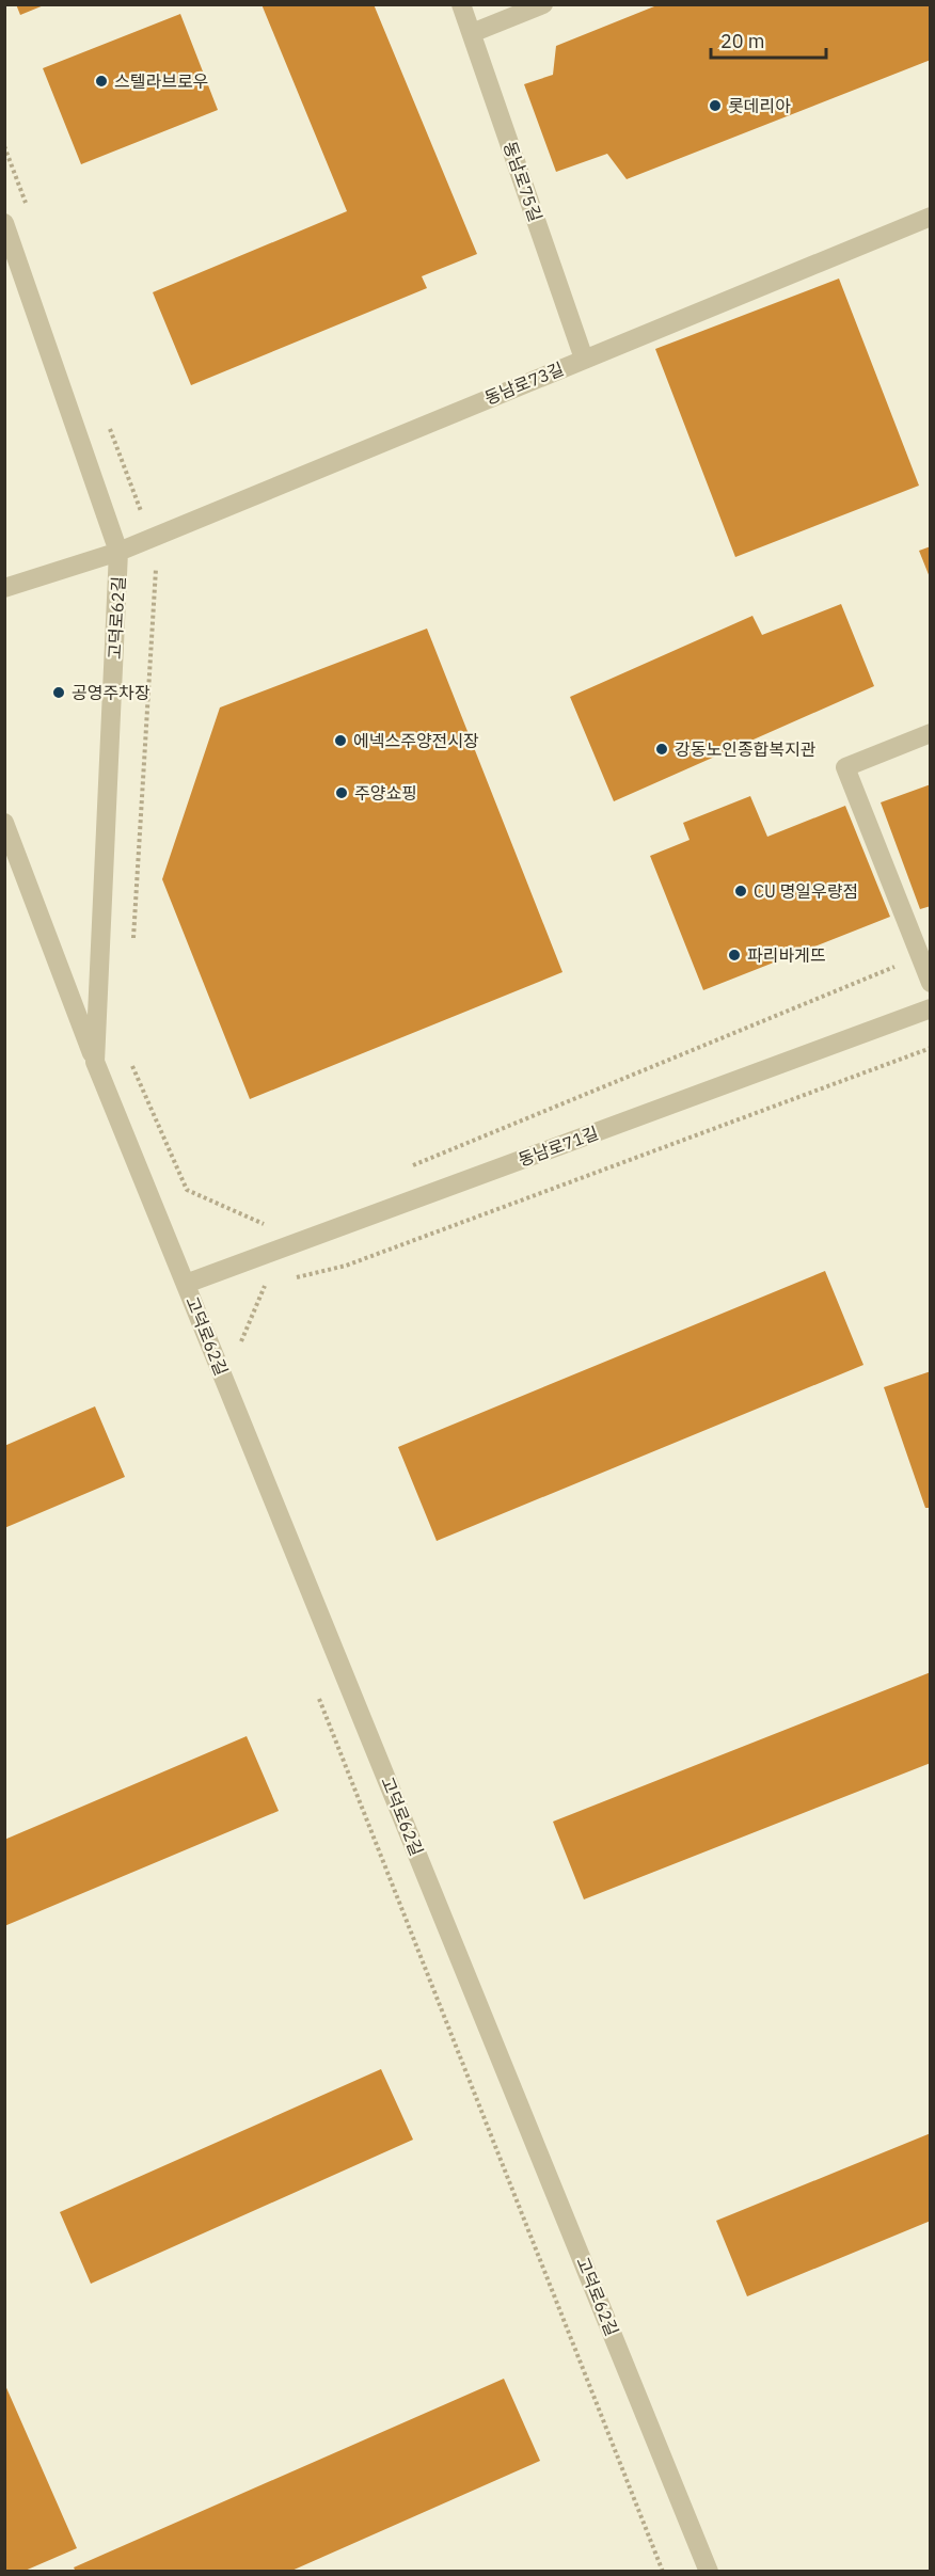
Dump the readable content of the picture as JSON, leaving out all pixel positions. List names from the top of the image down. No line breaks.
{"streets":{"street":["동남로75길","동남로73길","고덕로62길","동남로71길"]},"crossings":[["동남로75길","동남로73길"],["동남로73길","고덕로62길"],["고덕로62길","동남로71길"]],"places":["스텔라브로우","롯데리아","공영주차장","에넥스주양전시장","강동노인종합복지관","주양쇼핑","CU 명일우량점","파리바게뜨"],"scale_bar":"20 m"}
